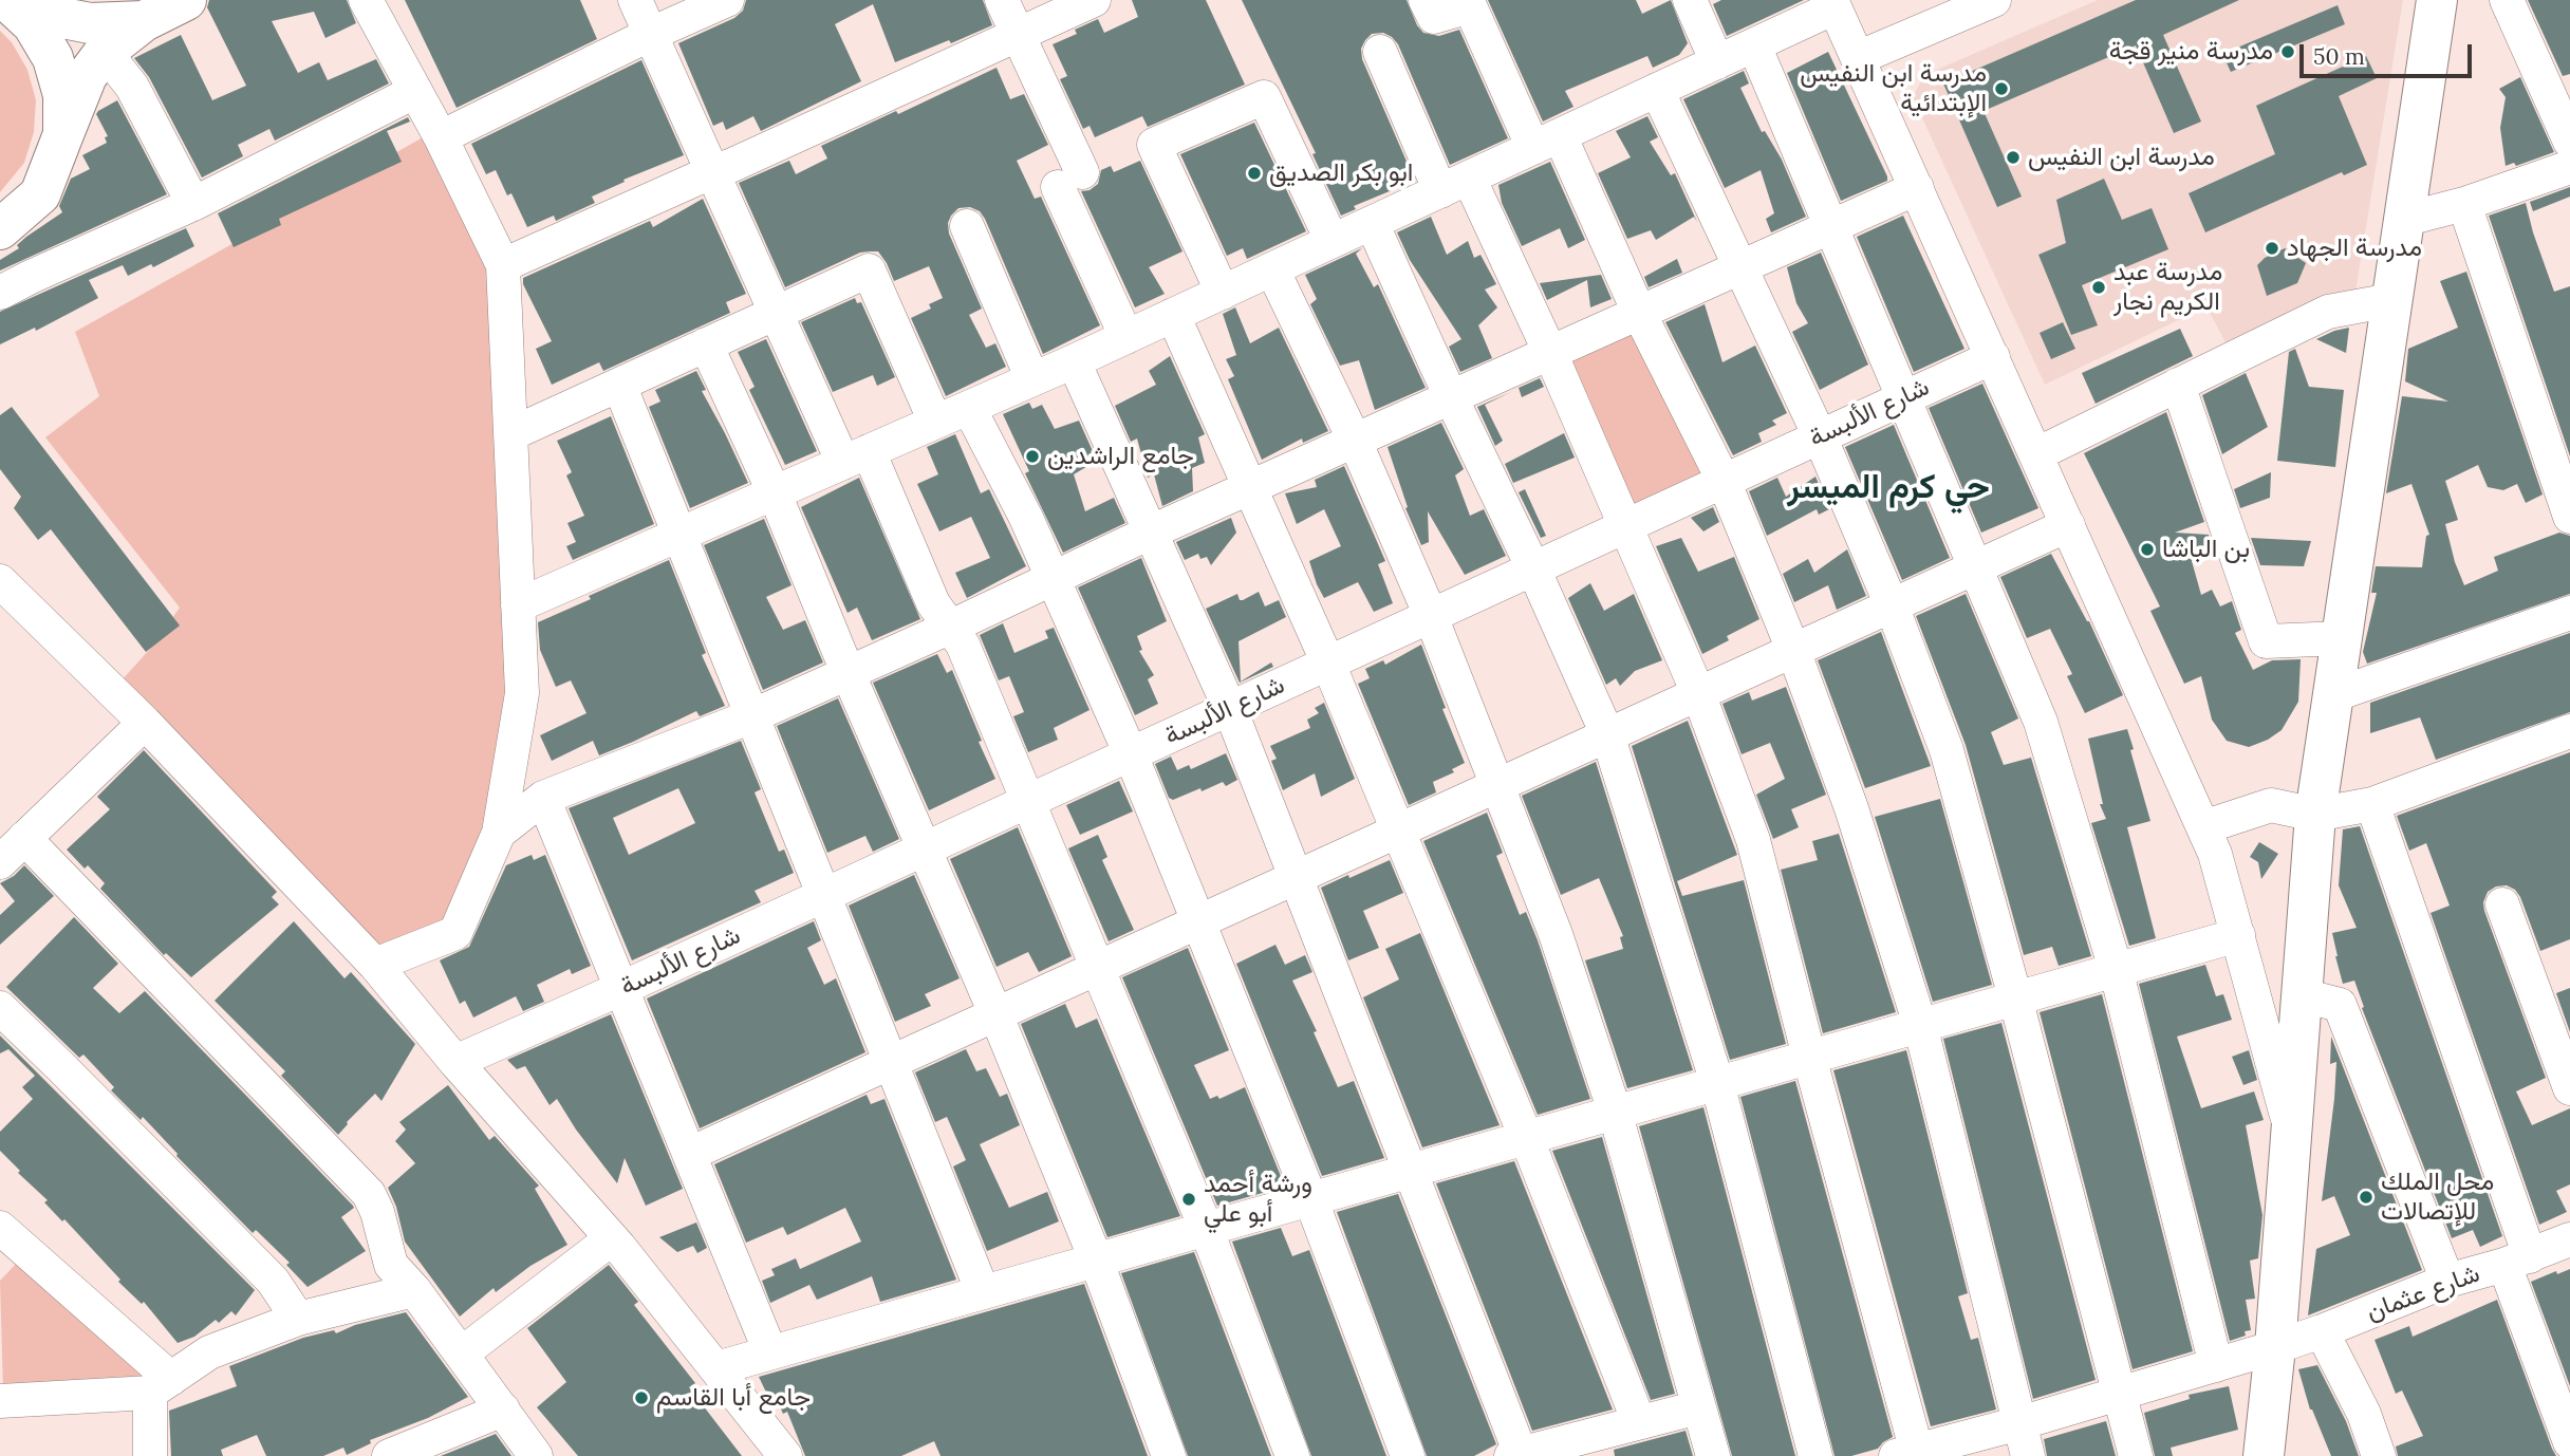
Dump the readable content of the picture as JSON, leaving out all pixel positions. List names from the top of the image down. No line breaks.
{"streets":{"street":["شارع الألبسة","شارع عثمان"]},"districts":["حي كرم الميسر"],"places":["مدرسة منير قجة","مدرسة ابن النفيس الإبتدائية","مدرسة ابن النفيس","ابو بكر الصديق","مدرسة الجهاد","مدرسة عبد الكريم نجار","جامع الراشدين","بن الباشا","محل الملك للإتصالات","ورشة أحمد أبو علي","جامع أبا القاسم"],"scale_bar":"50 m"}
